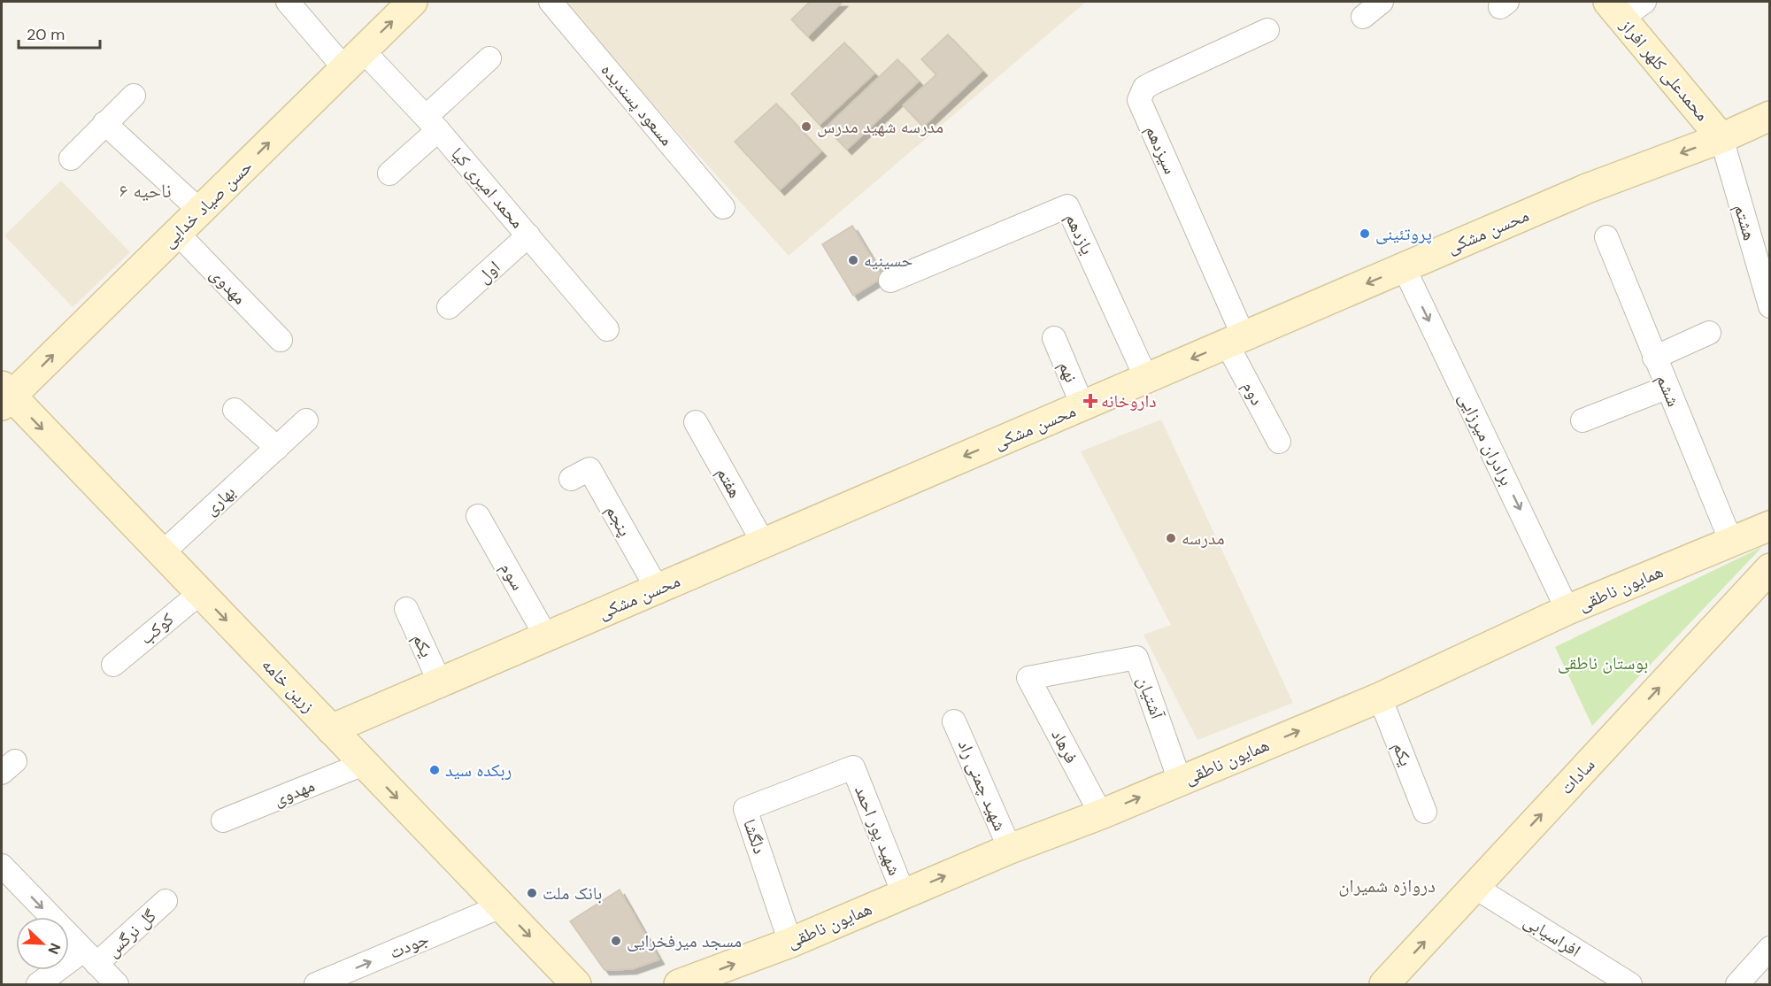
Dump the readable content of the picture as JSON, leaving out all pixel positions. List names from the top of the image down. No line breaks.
{"streets":{"main road":["محمدعلی کلهر افراز","حسن صیاد خدایی","محسن مشکی","همایون ناطقی","زرین خامه","سادات"],"street":["مسعود پسندیده","سیزدهم","محمد امیری کیا","هشتم","یازدهم","اول","مهدوی","نهم","ششم","دوم","برادران میرزایی","هفتم","بهاری","پنجم","سوم","کوکب","یکم","آشتیان","فرهاد","شهید چمنی راد","شهید پور احمد","دلگشا","گل نرگس","افراسیابی","جودت"]},"crossings":[["محمدعلی کلهر افراز","هشتم"],["محمدعلی کلهر افراز","محسن مشکی"],["سیزدهم","محسن مشکی"],["سیزدهم","دوم"],["محمد امیری کیا","حسن صیاد خدایی"],["محمد امیری کیا","اول"],["حسن صیاد خدایی","مهدوی"],["حسن صیاد خدایی","زرین خامه"],["هشتم","محسن مشکی"],["محسن مشکی","یازدهم"],["محسن مشکی","نهم"],["محسن مشکی","دوم"],["محسن مشکی","برادران میرزایی"],["محسن مشکی","هفتم"],["محسن مشکی","پنجم"],["محسن مشکی","سوم"],["محسن مشکی","یکم"],["محسن مشکی","زرین خامه"],["مهدوی","زرین خامه"],["ششم","همایون ناطقی"],["برادران میرزایی","همایون ناطقی"],["بهاری","زرین خامه"],["همایون ناطقی","یکم"],["همایون ناطقی","آشتیان"],["همایون ناطقی","فرهاد"],["همایون ناطقی","شهید چمنی راد"],["همایون ناطقی","شهید پور احمد"],["همایون ناطقی","دلگشا"],["کوکب","زرین خامه"],["زرین خامه","جودت"],["آشتیان","فرهاد"],["سادات","افراسیابی"],["شهید پور احمد","دلگشا"]],"one_way":["حسن صیاد خدایی","محسن مشکی","برادران میرزایی","همایون ناطقی","زرین خامه","سادات","جودت"],"districts":["ناحیه ۶","دروازه شمیران"],"parks":["بوستان ناطقی"],"places":{"other":["مدرسه شهید مدرس","پروتئینی","حسینیه","مدرسه","ربکده سید","بانک ملت","مسجد میرفخرایی"],"health":["داروخانه"]},"scale_bar":"20 m","north":"bottom right"}
